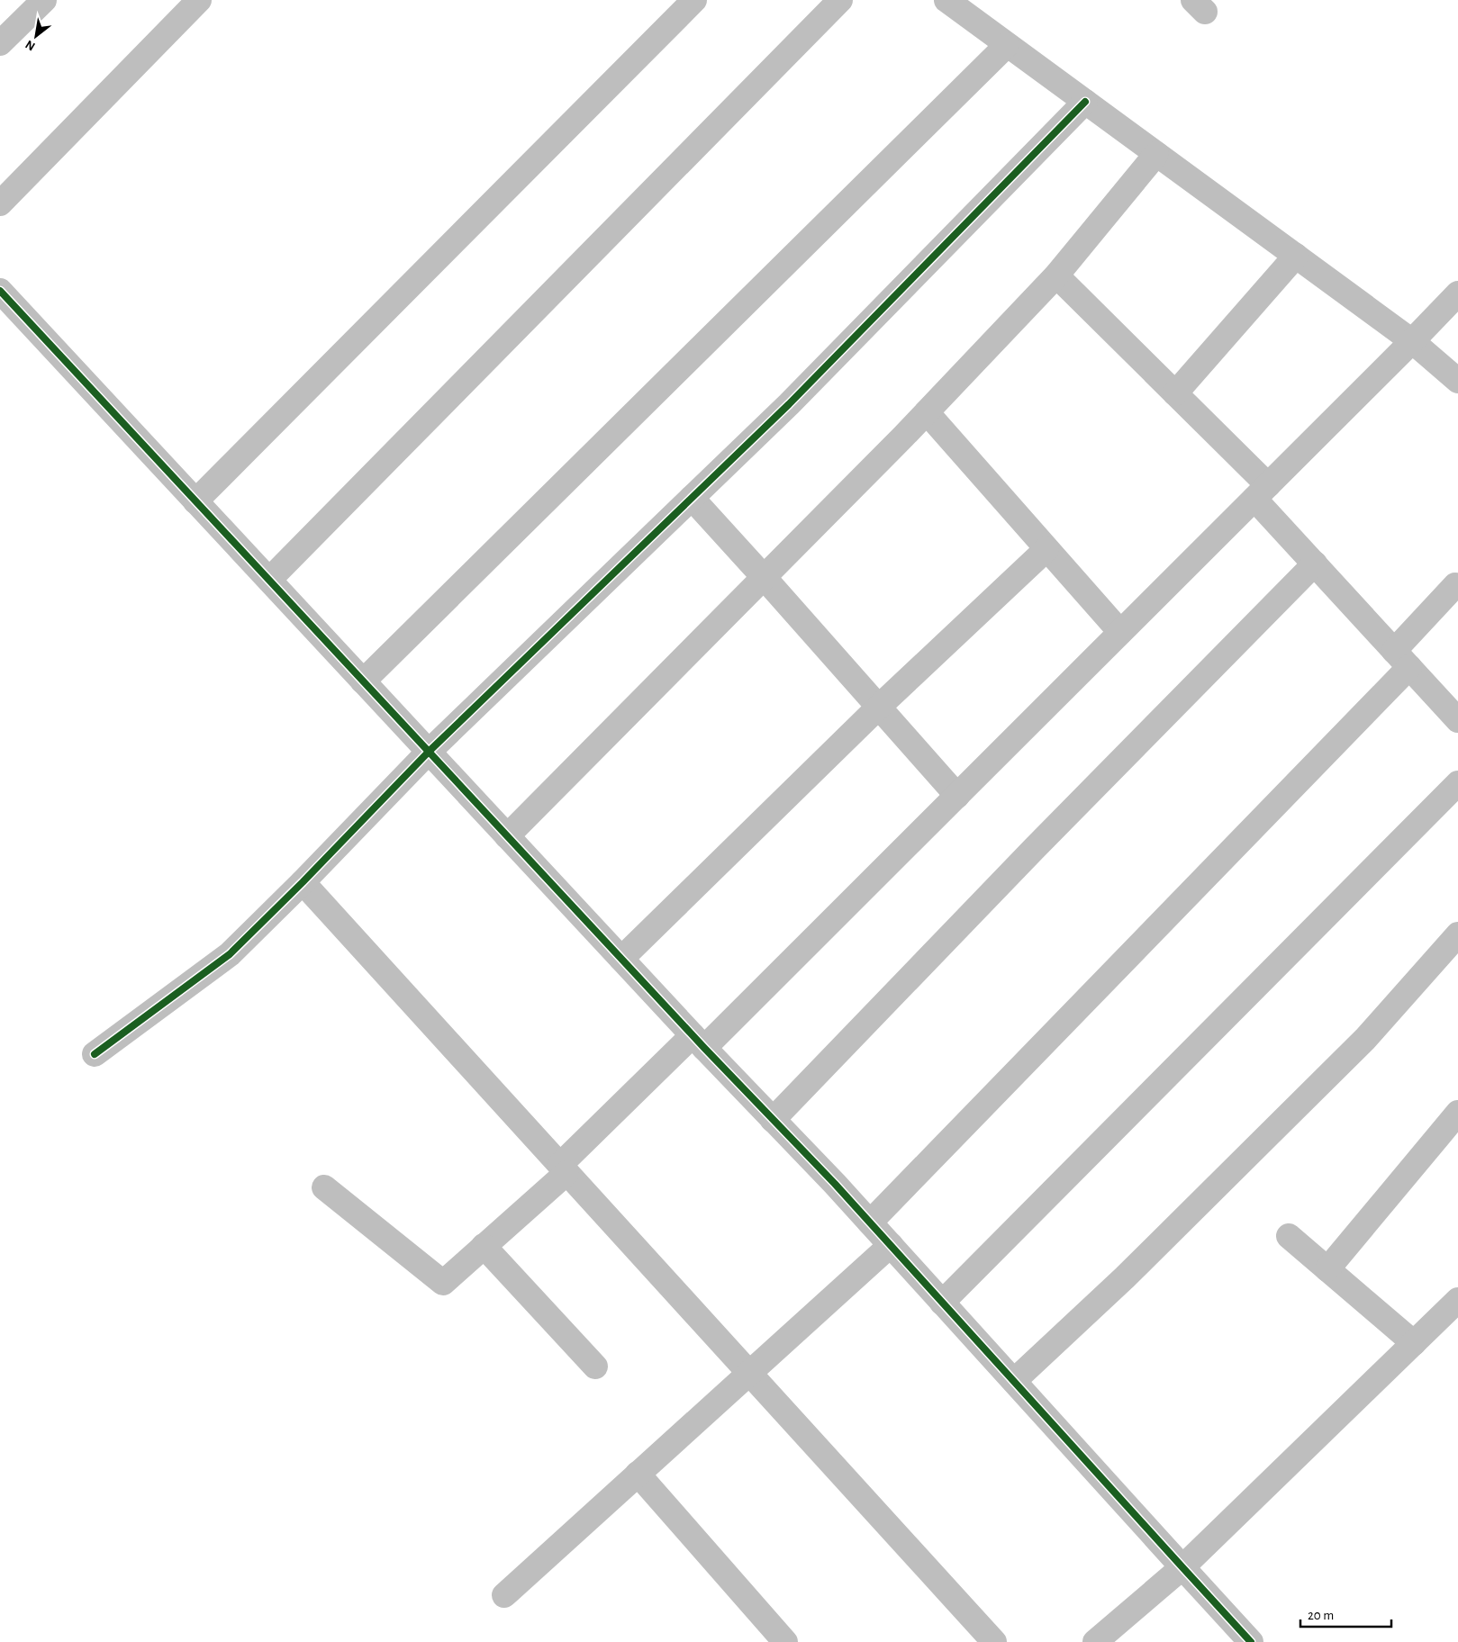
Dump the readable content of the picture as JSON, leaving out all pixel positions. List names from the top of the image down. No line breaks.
{"scale_bar":"20 m","north":"bottom left"}
